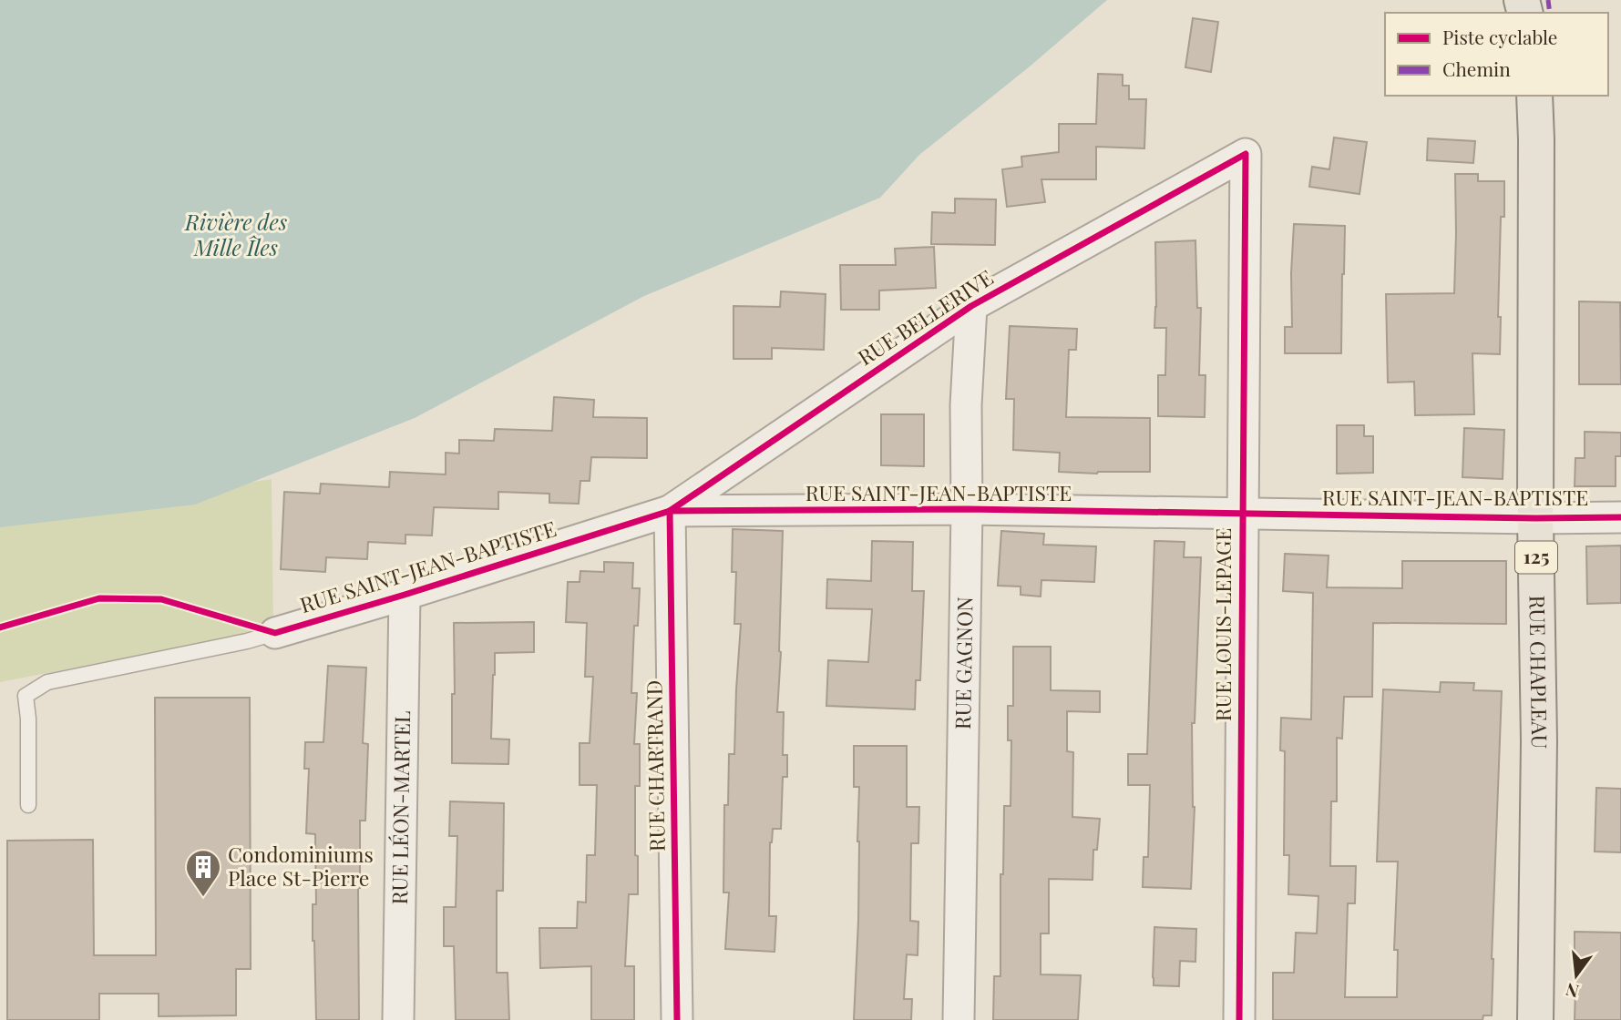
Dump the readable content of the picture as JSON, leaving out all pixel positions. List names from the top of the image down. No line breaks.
{"streets":{"main road":["125","RUE CHAPLEAU"],"street":["RUE BELLERIVE","RUE SAINT-JEAN-BAPTISTE","RUE LOUIS-LEPAGE","RUE GAGNON","RUE CHARTRAND","RUE LÉON-MARTEL"]},"crossings":[["RUE BELLERIVE","RUE SAINT-JEAN-BAPTISTE"],["RUE BELLERIVE","RUE LOUIS-LEPAGE"],["RUE BELLERIVE","RUE GAGNON"],["RUE BELLERIVE","RUE CHARTRAND"],["RUE SAINT-JEAN-BAPTISTE","RUE LOUIS-LEPAGE"],["RUE SAINT-JEAN-BAPTISTE","RUE GAGNON"],["RUE SAINT-JEAN-BAPTISTE","RUE CHAPLEAU"],["RUE SAINT-JEAN-BAPTISTE","RUE CHARTRAND"],["RUE SAINT-JEAN-BAPTISTE","RUE LÉON-MARTEL"]],"water":["Rivière des Mille Îles"],"places":{"building":["Condominiums Place St-Pierre"]},"legend":["Piste cyclable","Chemin"],"north":"bottom"}
